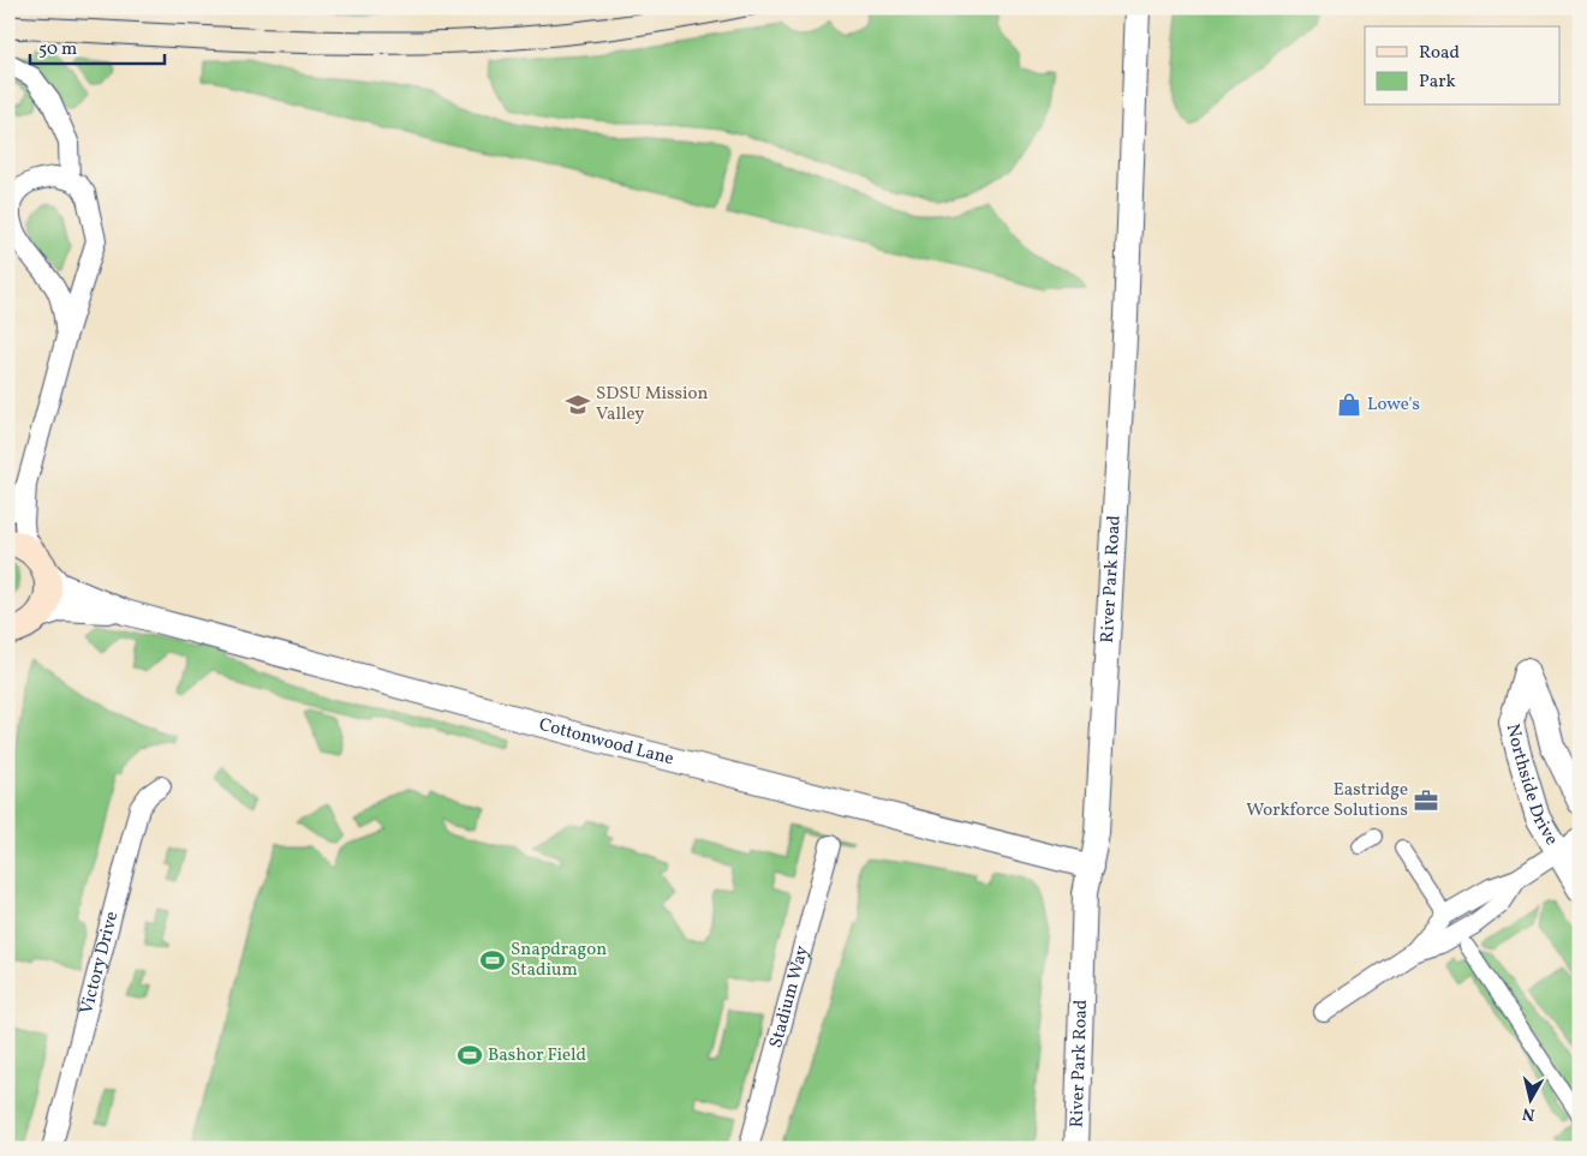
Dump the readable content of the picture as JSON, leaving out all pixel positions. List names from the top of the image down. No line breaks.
{"streets":{"street":["River Park Road","Cottonwood Lane","Northside Drive","Victory Drive","Stadium Way"]},"crossings":[["River Park Road","Cottonwood Lane"]],"places":{"school or university":["SDSU Mission Valley"],"shop":["Lowe's"],"office":["Eastridge Workforce Solutions"],"sports":["Snapdragon Stadium","Bashor Field"]},"legend":["Road","Park"],"scale_bar":"50 m","north":"bottom"}
